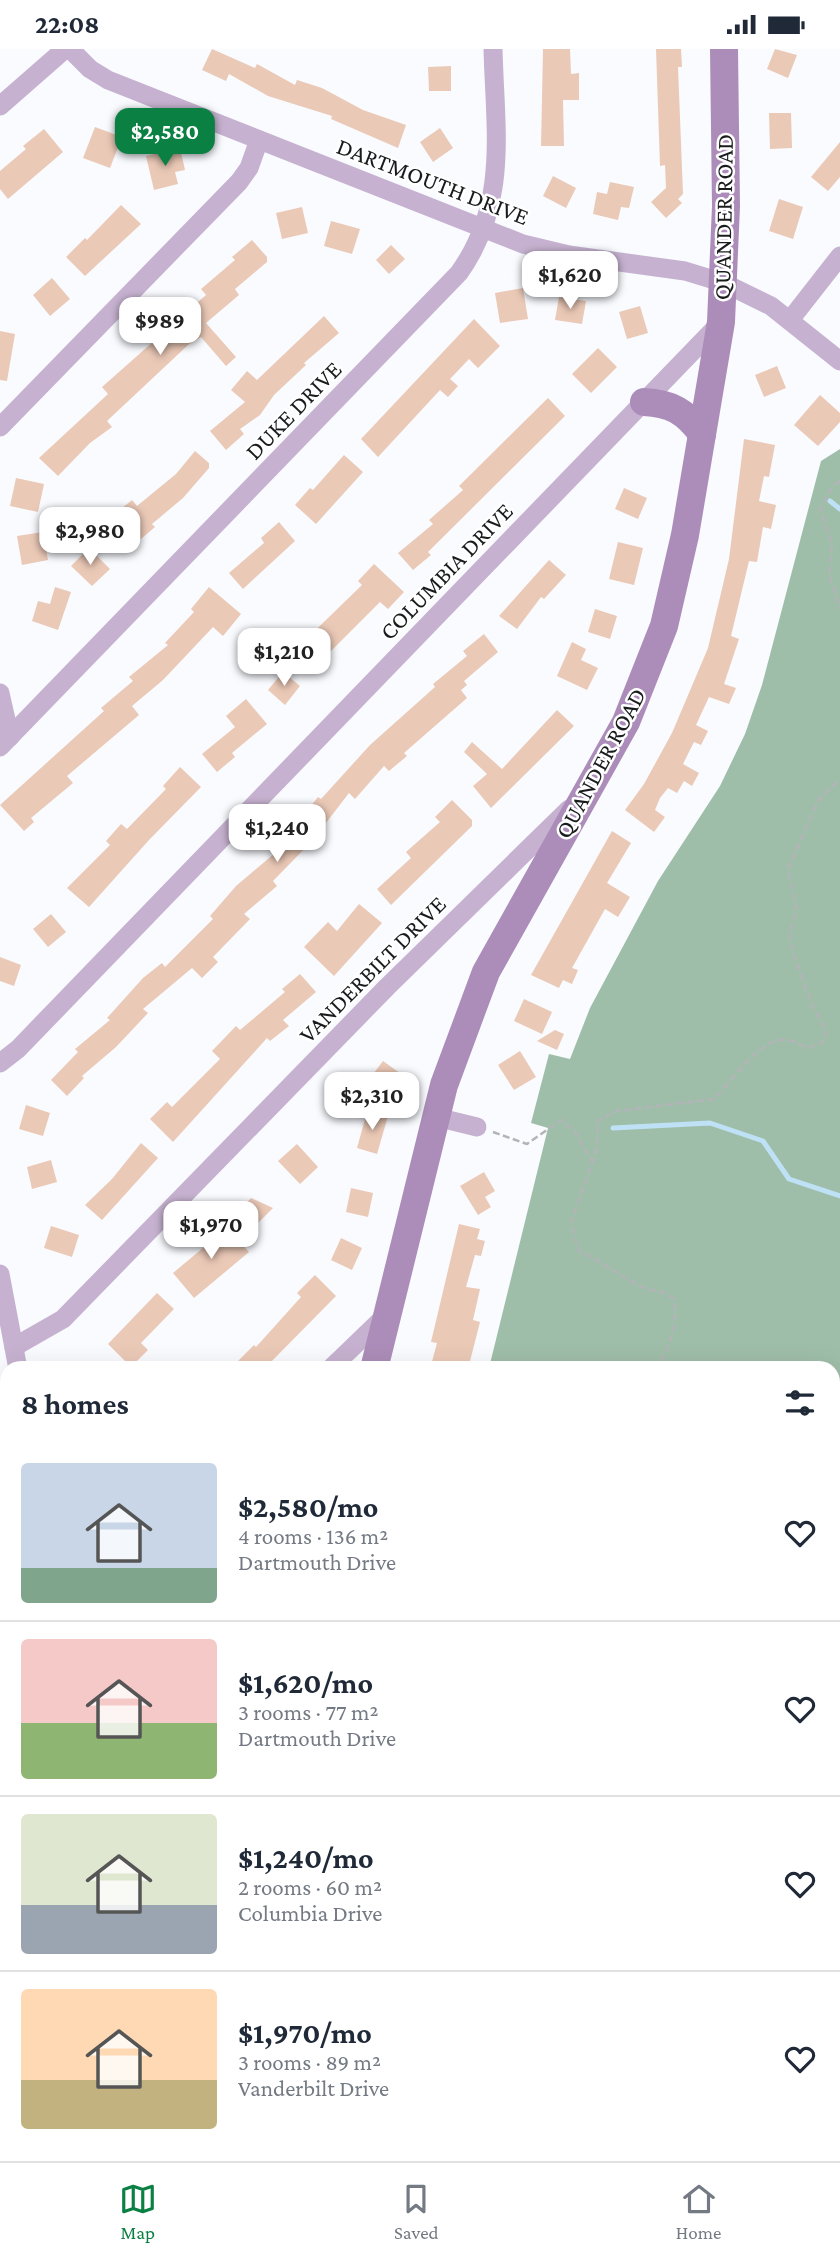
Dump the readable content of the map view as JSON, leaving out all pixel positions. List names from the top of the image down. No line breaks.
{"streets":{"street":["DARTMOUTH DRIVE","QUANDER ROAD","DUKE DRIVE","COLUMBIA DRIVE","VANDERBILT DRIVE"]},"crossings":[["DARTMOUTH DRIVE","QUANDER ROAD"],["DARTMOUTH DRIVE","DUKE DRIVE"],["QUANDER ROAD","COLUMBIA DRIVE"],["QUANDER ROAD","VANDERBILT DRIVE"]],"page":{"status":"22:08","price":["$2,580","$1,620","$989","$2,980","$1,210","$1,240","$2,310","$1,970"],"heading":"8 homes","list":[{"name":"$2,580/mo","note":"4 rooms · 136 m² · Dartmouth Drive"},{"name":"$1,620/mo","note":"3 rooms · 77 m² · Dartmouth Drive"},{"name":"$1,240/mo","note":"2 rooms · 60 m² · Columbia Drive"},{"name":"$1,970/mo","note":"3 rooms · 89 m² · Vanderbilt Drive"}],"tabs":["Map","Saved","Home"]}}
